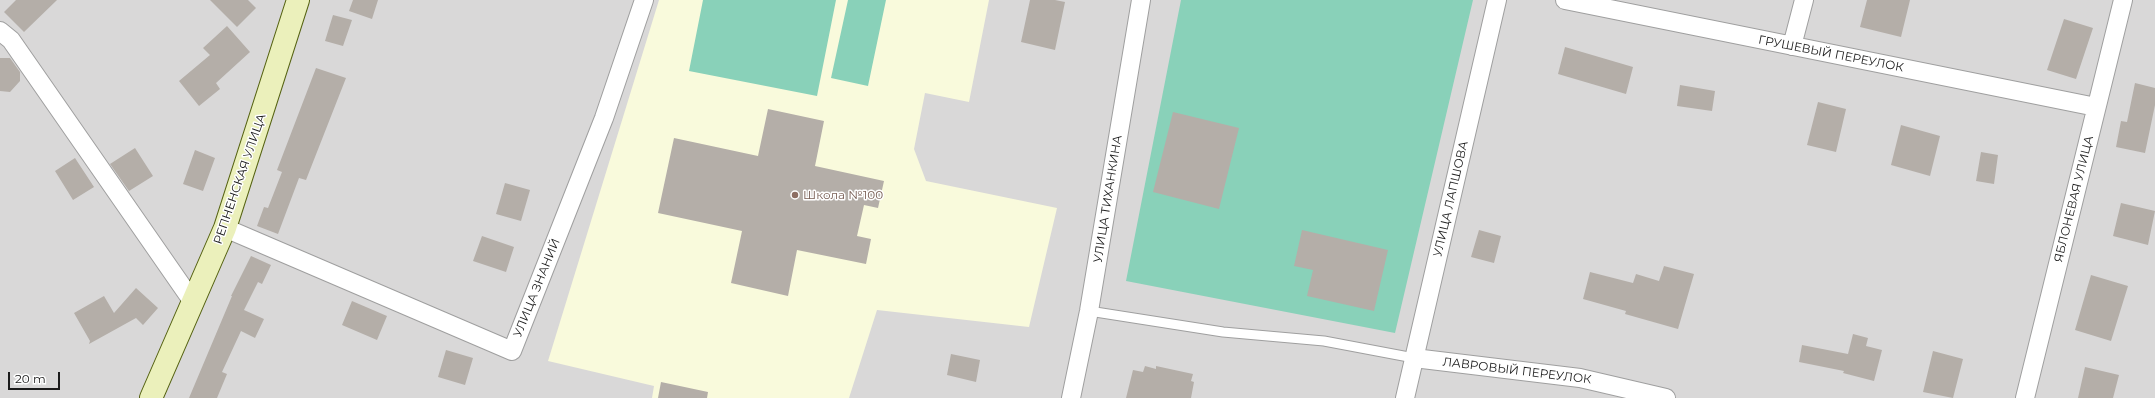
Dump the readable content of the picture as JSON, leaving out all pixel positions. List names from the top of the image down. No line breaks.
{"streets":{"street":["ГРУШЕВЫЙ ПЕРЕУЛОК","РЕПНЕНСКАЯ УЛИЦА","УЛИЦА ТИХАНКИНА","УЛИЦА ЛАПШОВА","ЯБЛОНЕВАЯ УЛИЦА","УЛИЦА ЗНАНИЙ","ЛАВРОВЫЙ ПЕРЕУЛОК"]},"crossings":[["ГРУШЕВЫЙ ПЕРЕУЛОК","ЯБЛОНЕВАЯ УЛИЦА"],["РЕПНЕНСКАЯ УЛИЦА","УЛИЦА ЗНАНИЙ"],["УЛИЦА ЛАПШОВА","ЛАВРОВЫЙ ПЕРЕУЛОК"]],"places":["Школа №100"],"scale_bar":"20 m"}
